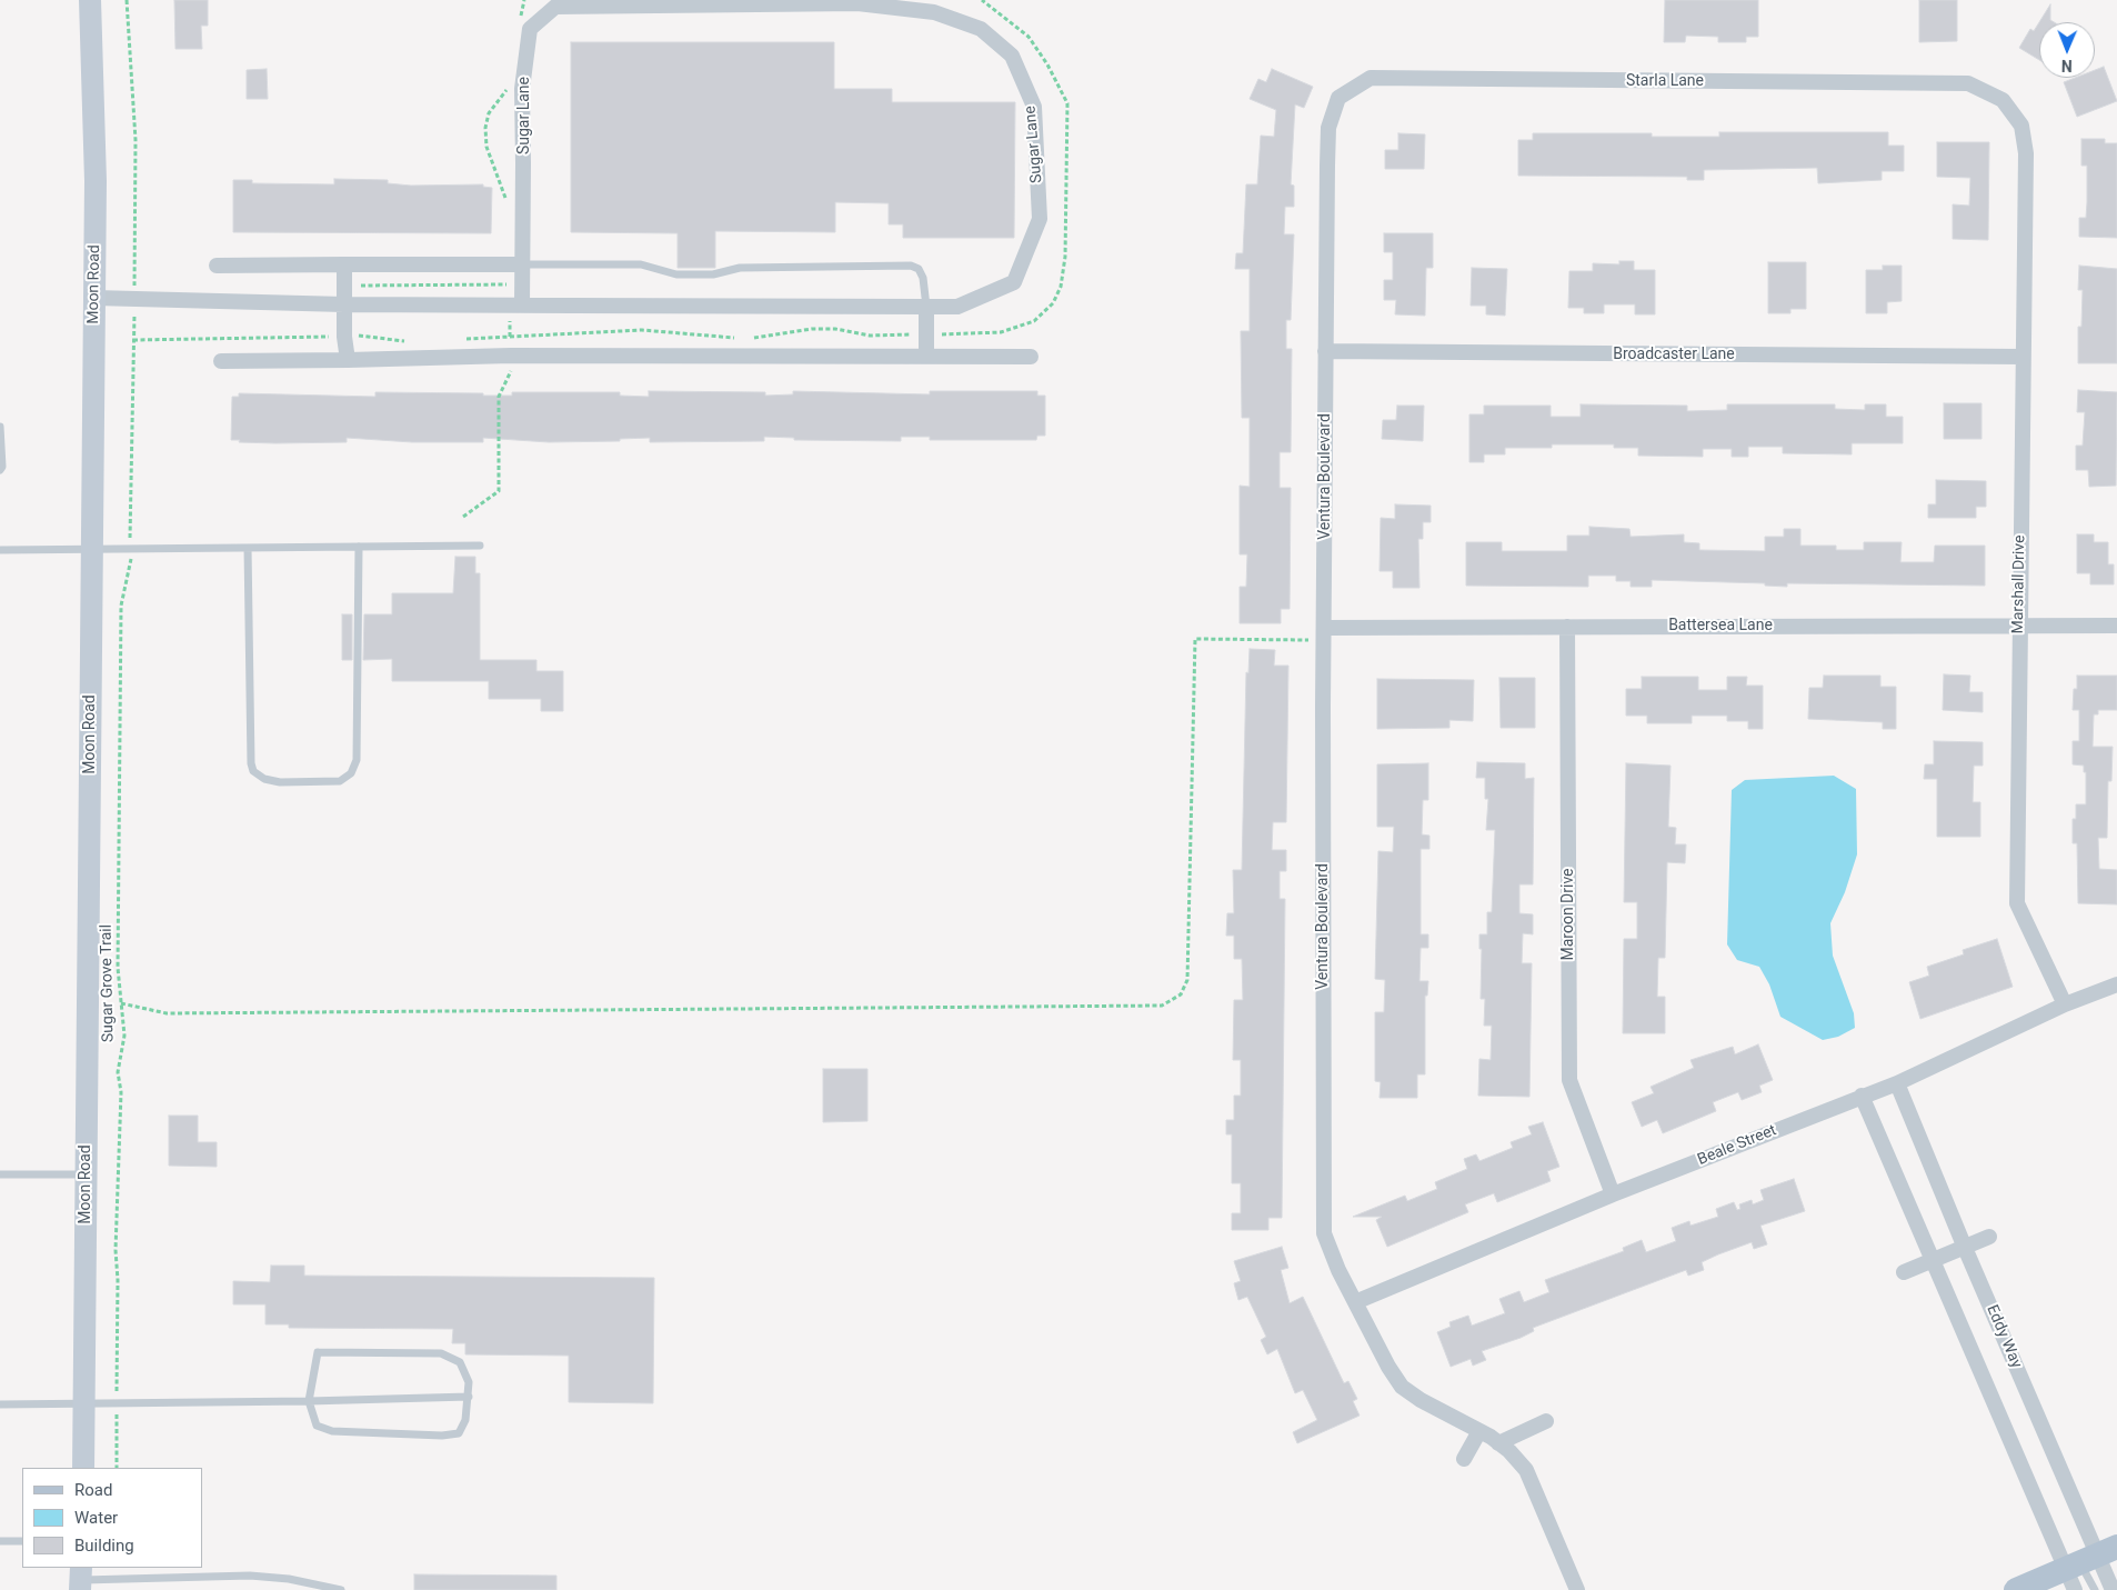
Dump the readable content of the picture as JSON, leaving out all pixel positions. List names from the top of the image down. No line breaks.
{"streets":{"street":["Starla Lane","Sugar Lane","Moon Road","Broadcaster Lane","Ventura Boulevard","Marshall Drive","Battersea Lane","Maroon Drive","Beale Street","Eddy Way"],"path":["Sugar Grove Trail"]},"crossings":[["Starla Lane","Ventura Boulevard"],["Starla Lane","Marshall Drive"],["Sugar Lane","Moon Road"],["Broadcaster Lane","Ventura Boulevard"],["Broadcaster Lane","Marshall Drive"],["Ventura Boulevard","Battersea Lane"],["Ventura Boulevard","Beale Street"],["Marshall Drive","Battersea Lane"],["Marshall Drive","Beale Street"],["Battersea Lane","Maroon Drive"],["Maroon Drive","Beale Street"],["Beale Street","Eddy Way"]],"legend":["Road","Water","Building"],"north":"bottom"}
